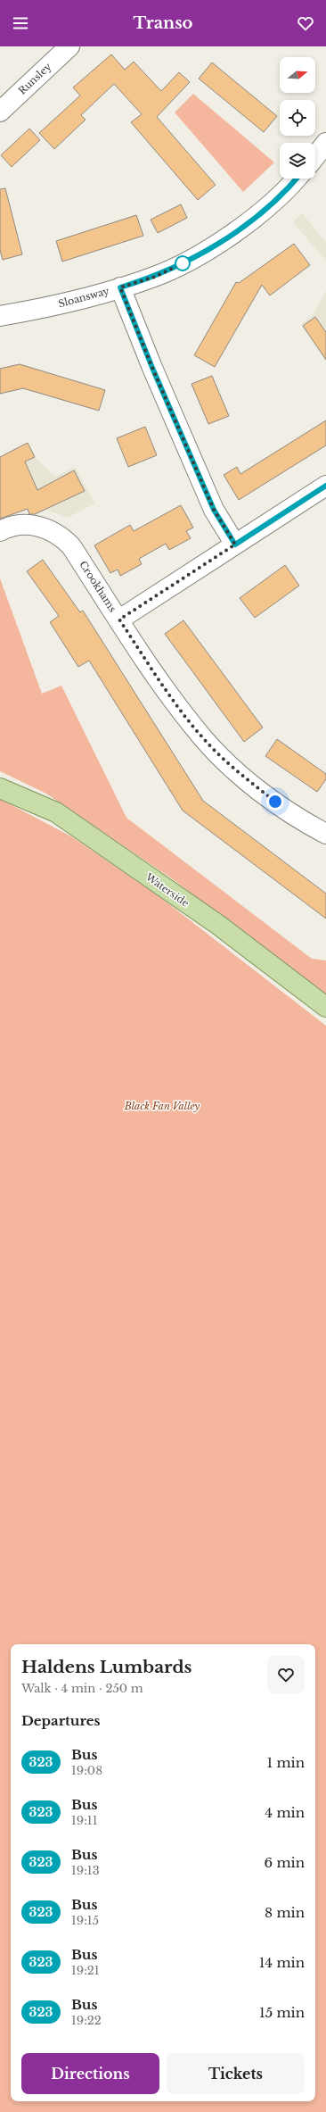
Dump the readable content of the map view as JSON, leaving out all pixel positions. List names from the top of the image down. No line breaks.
{"streets":{"main road":["Waterside"],"street":["Runsley","Sloansway","Crookhams"]},"parks":["Black Fan Valley"],"lines":["bus line 323"],"north":"right","page":{"header":"Transo","heading":[["Haldens Lumbards","Walk · 4 min · 250 m"],"Departures"],"list":[{"mark":"323","name":"Bus","note":"19:08","value":"1 min"},{"mark":"323","name":"Bus","note":"19:11","value":"4 min"},{"mark":"323","name":"Bus","note":"19:13","value":"6 min"},{"mark":"323","name":"Bus","note":"19:15","value":"8 min"},{"mark":"323","name":"Bus","note":"19:21","value":"14 min"},{"mark":"323","name":"Bus","note":"19:22","value":"15 min"}],"buttons":["Directions","Tickets"]}}
